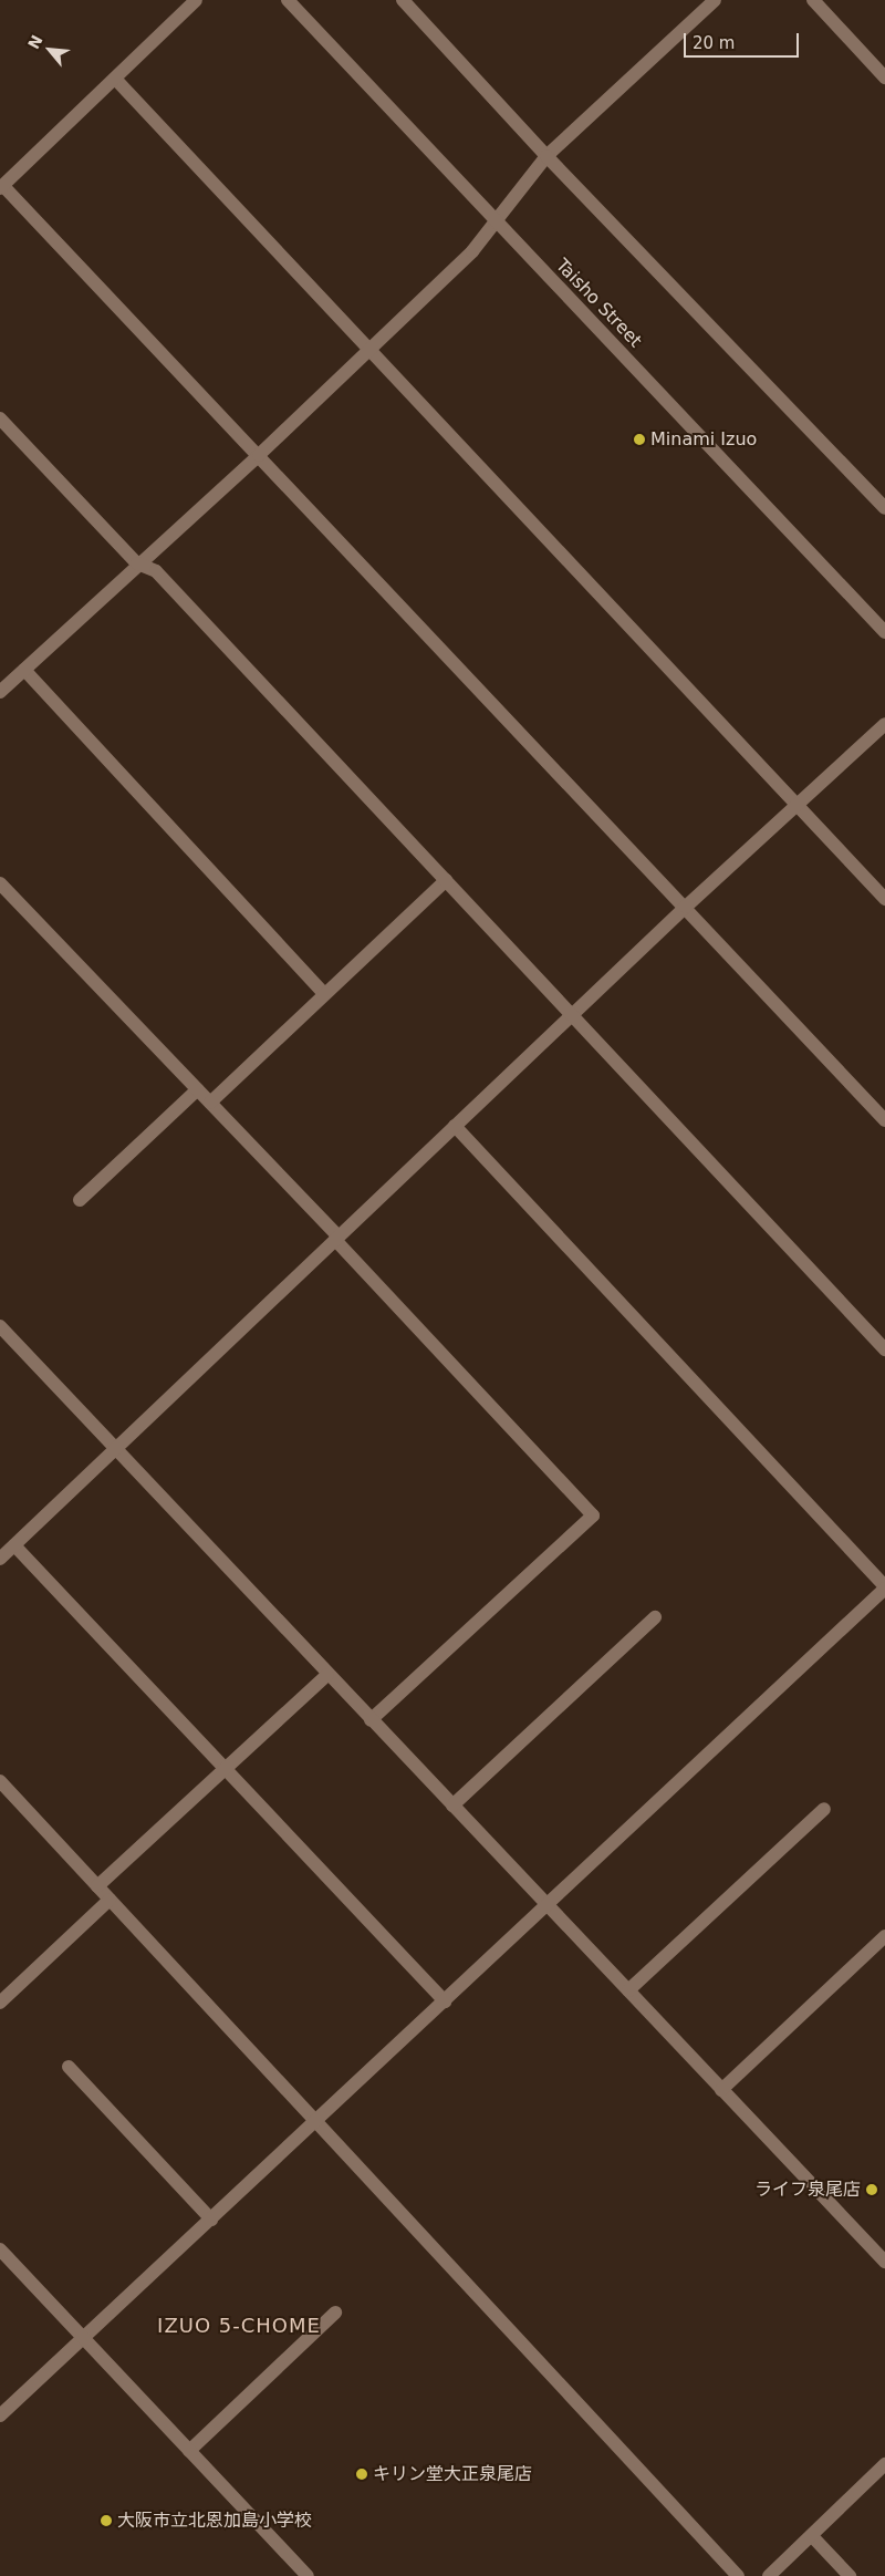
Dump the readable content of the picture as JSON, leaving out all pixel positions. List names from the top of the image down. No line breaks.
{"streets":{"street":["Taisho Street"]},"districts":["IZUO 5-CHOME"],"places":["Minami Izuo","ライフ泉尾店","キリン堂大正泉尾店","大阪市立北恩加島小学校"],"scale_bar":"20 m","north":"top left"}
